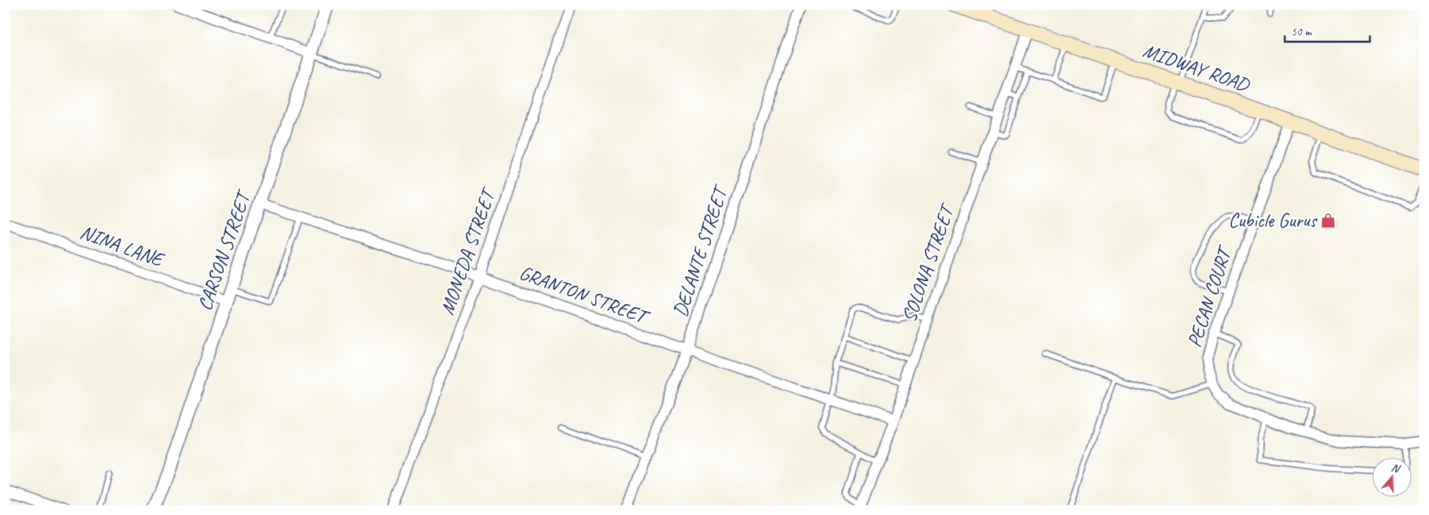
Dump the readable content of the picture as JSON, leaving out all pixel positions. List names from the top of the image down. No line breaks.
{"streets":{"main road":["MIDWAY ROAD"],"street":["NINA LANE","CARSON STREET","MONEDA STREET","DELANTE STREET","SOLONA STREET","GRANTON STREET","PECAN COURT"]},"crossings":[["MIDWAY ROAD","SOLONA STREET"],["MIDWAY ROAD","PECAN COURT"],["NINA LANE","CARSON STREET"],["CARSON STREET","GRANTON STREET"],["MONEDA STREET","GRANTON STREET"],["DELANTE STREET","GRANTON STREET"],["SOLONA STREET","GRANTON STREET"]],"places":{"shop":["Cubicle Gurus"]},"scale_bar":"50 m","north":"top"}
